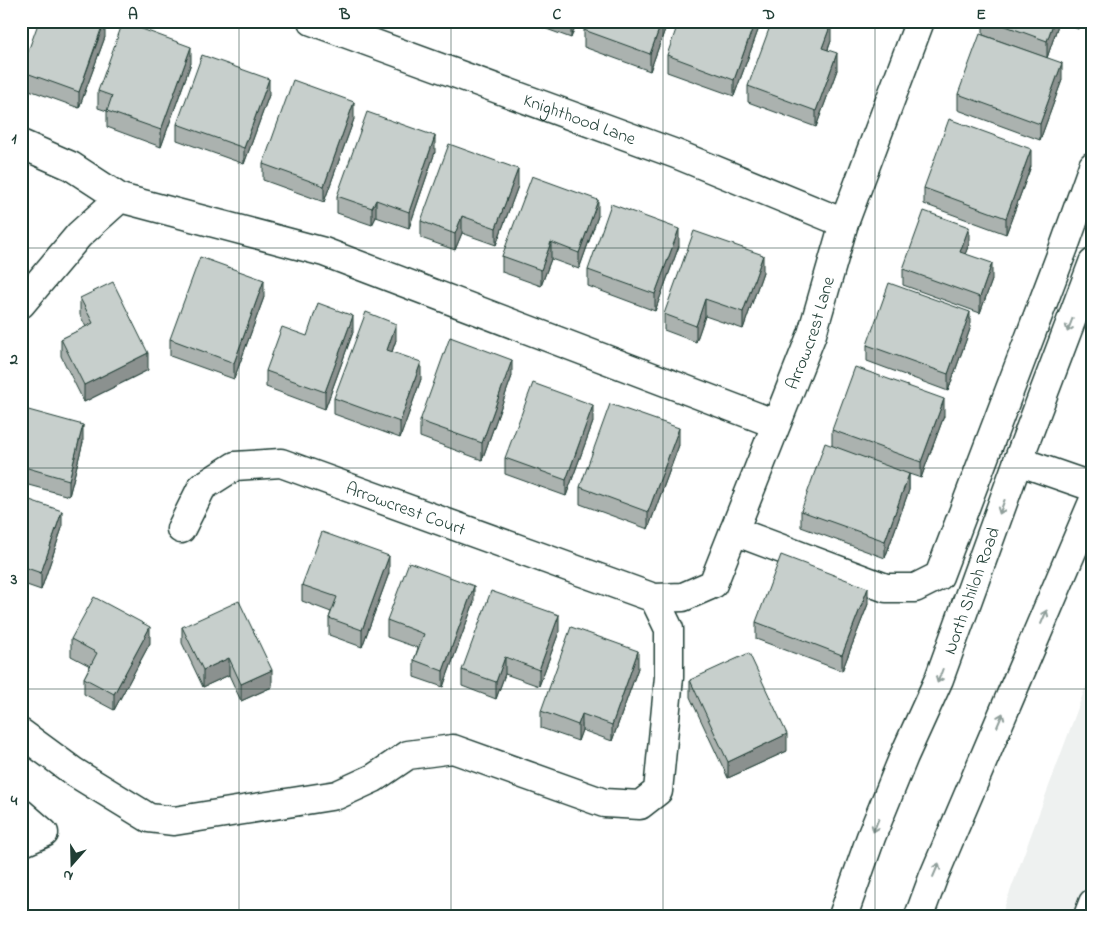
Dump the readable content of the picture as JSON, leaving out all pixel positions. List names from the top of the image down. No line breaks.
{"streets":{"street":["Knighthood Lane","Arrowcrest Lane","Arrowcrest Court","North Shiloh Road"]},"crossings":[["Knighthood Lane","Arrowcrest Lane"],["Arrowcrest Lane","Arrowcrest Court"]],"north":"bottom","grid":{"columns":["A","B","C","D","E"],"rows":["1","2","3","4"]}}
